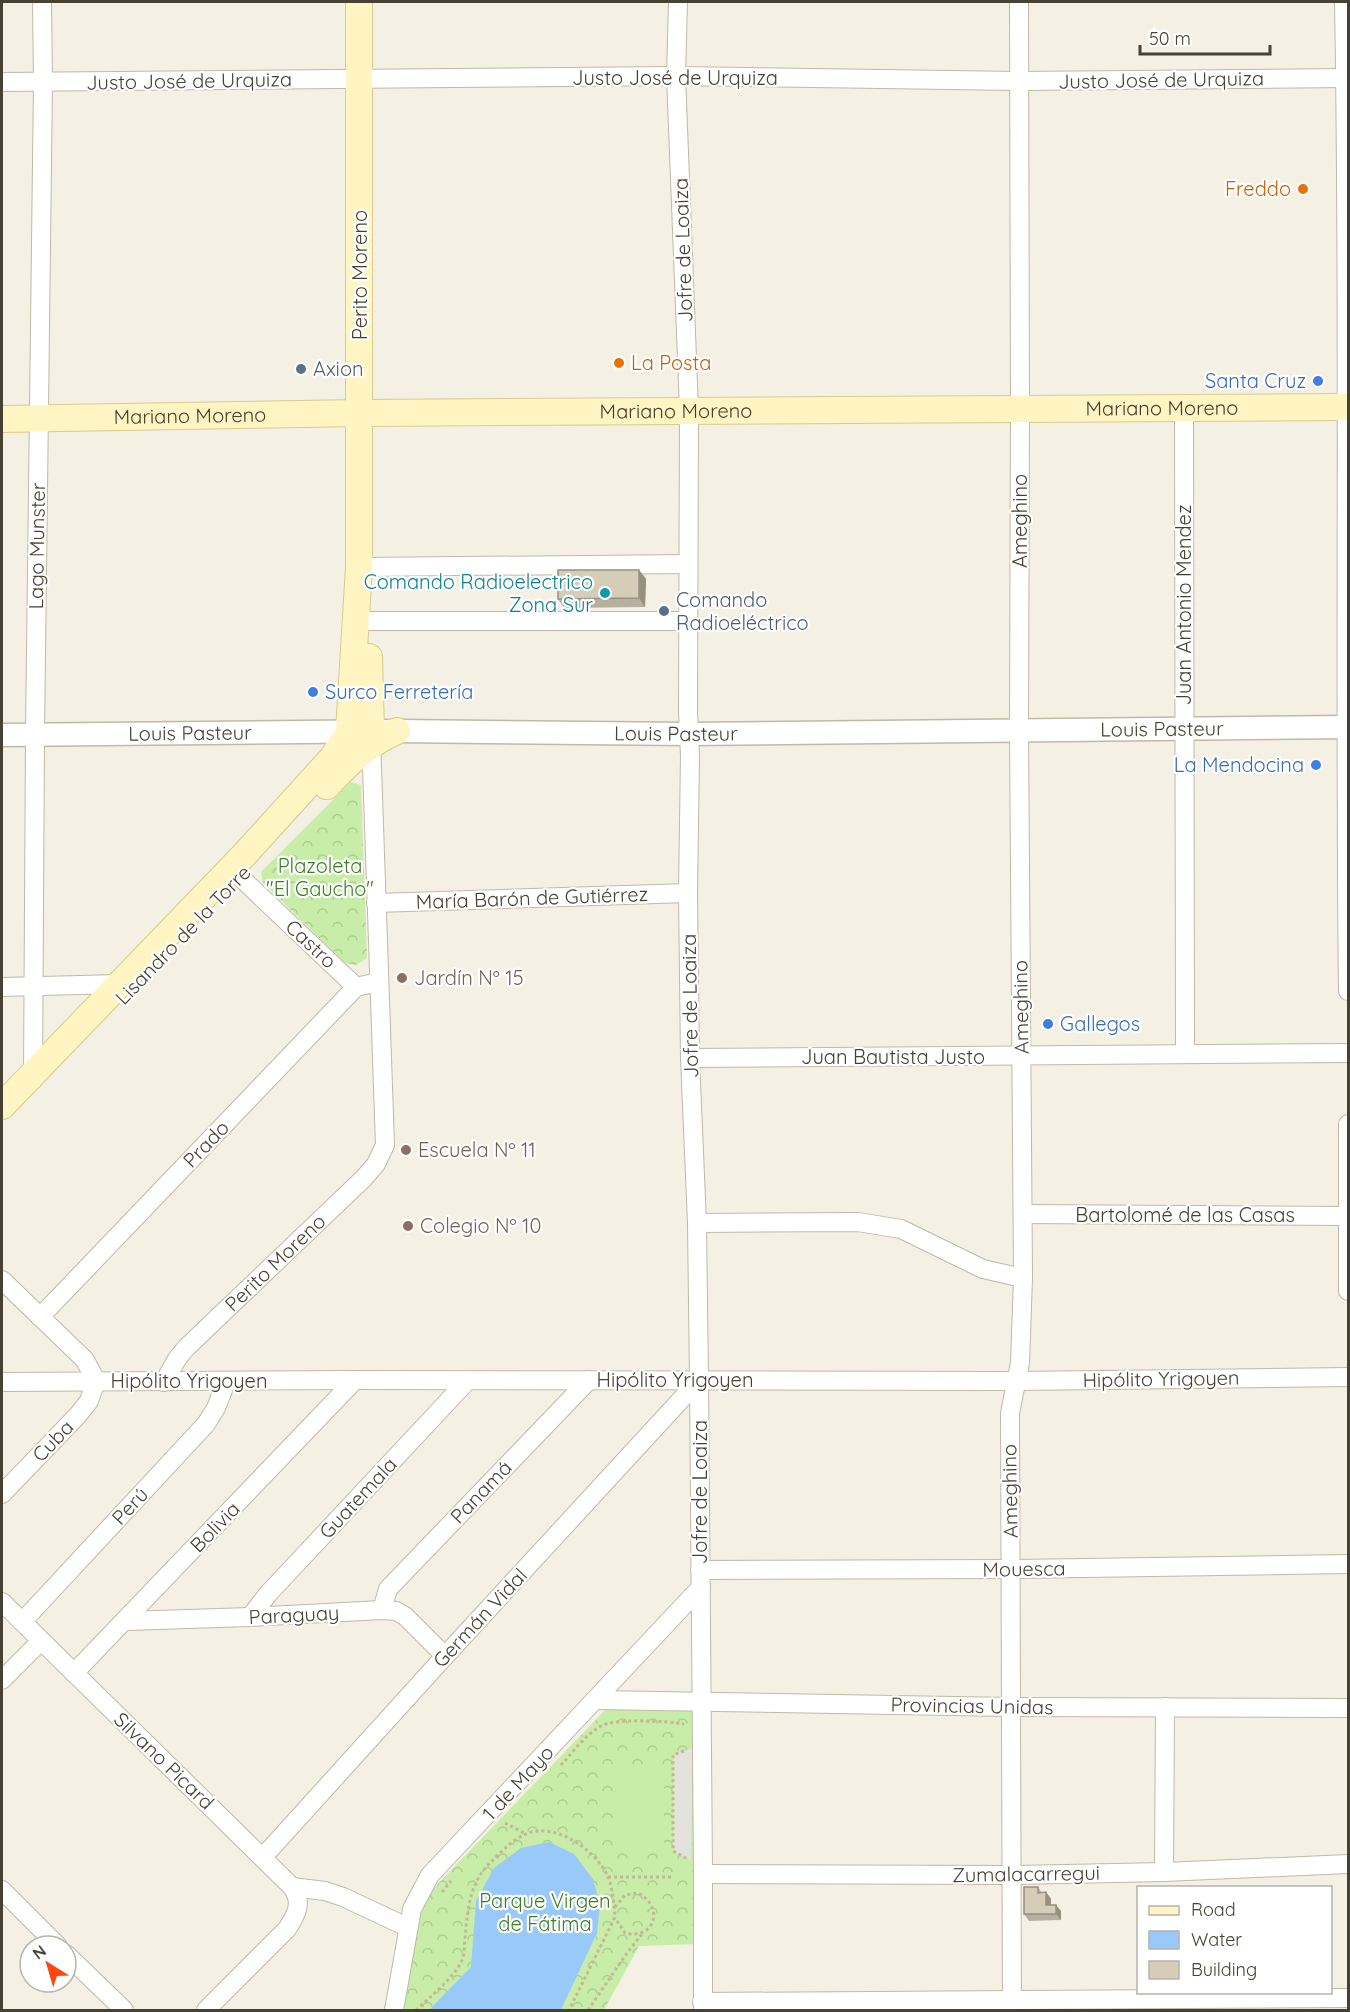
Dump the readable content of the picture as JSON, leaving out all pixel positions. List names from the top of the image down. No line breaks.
{"streets":{"main road":["Perito Moreno","Mariano Moreno","Lisandro de la Torre"],"street":["Justo José de Urquiza","Jofre de Loaiza","Ameghino","Lago Munster","Juan Antonio Mendez","Louis Pasteur","María Barón de Gutiérrez","Castro","Juan Bautista Justo","Prado","Bartolomé de las Casas","Hipólito Yrigoyen","Cuba","Panamá","Guatemala","Perú","Bolivia","Mouesca","Paraguay","Germán Vidal","Provincias Unidas","Silvano Picard","1 de Mayo","Zumalacarregui"]},"crossings":[["Justo José de Urquiza","Jofre de Loaiza"],["Justo José de Urquiza","Perito Moreno"],["Justo José de Urquiza","Ameghino"],["Justo José de Urquiza","Lago Munster"],["Jofre de Loaiza","Mariano Moreno"],["Jofre de Loaiza","Louis Pasteur"],["Jofre de Loaiza","María Barón de Gutiérrez"],["Jofre de Loaiza","Juan Bautista Justo"],["Jofre de Loaiza","Hipólito Yrigoyen"],["Jofre de Loaiza","Mouesca"],["Jofre de Loaiza","Germán Vidal"],["Jofre de Loaiza","Provincias Unidas"],["Jofre de Loaiza","1 de Mayo"],["Jofre de Loaiza","Zumalacarregui"],["Perito Moreno","Mariano Moreno"],["Perito Moreno","Louis Pasteur"],["Perito Moreno","María Barón de Gutiérrez"],["Perito Moreno","Lisandro de la Torre"],["Perito Moreno","Hipólito Yrigoyen"],["Mariano Moreno","Ameghino"],["Mariano Moreno","Lago Munster"],["Mariano Moreno","Juan Antonio Mendez"],["Ameghino","Louis Pasteur"],["Ameghino","Juan Bautista Justo"],["Ameghino","Bartolomé de las Casas"],["Ameghino","Hipólito Yrigoyen"],["Ameghino","Mouesca"],["Ameghino","Provincias Unidas"],["Ameghino","Zumalacarregui"],["Lago Munster","Louis Pasteur"],["Lago Munster","Lisandro de la Torre"],["Juan Antonio Mendez","Louis Pasteur"],["Juan Antonio Mendez","Juan Bautista Justo"],["Louis Pasteur","Lisandro de la Torre"],["Lisandro de la Torre","Castro"],["Castro","Prado"],["Hipólito Yrigoyen","Cuba"],["Hipólito Yrigoyen","Panamá"],["Hipólito Yrigoyen","Guatemala"],["Hipólito Yrigoyen","Perú"],["Hipólito Yrigoyen","Bolivia"],["Hipólito Yrigoyen","Germán Vidal"],["Panamá","Paraguay"],["Guatemala","Paraguay"],["Perú","Silvano Picard"],["Bolivia","Paraguay"],["Bolivia","Silvano Picard"],["Mouesca","1 de Mayo"],["Paraguay","Germán Vidal"],["Germán Vidal","Silvano Picard"],["Provincias Unidas","1 de Mayo"]],"parks":["Plazoleta \"El Gaucho\"","Parque Virgen de Fátima"],"places":["Freddo","La Posta","Axion","Santa Cruz","Comando Radioelectrico Zona Sur","Comando Radioeléctrico","Surco Ferretería","La Mendocina","Jardín Nº 15","Gallegos","Escuela Nº 11","Colegio Nº 10"],"legend":["Road","Water","Building"],"scale_bar":"50 m","north":"top left"}
